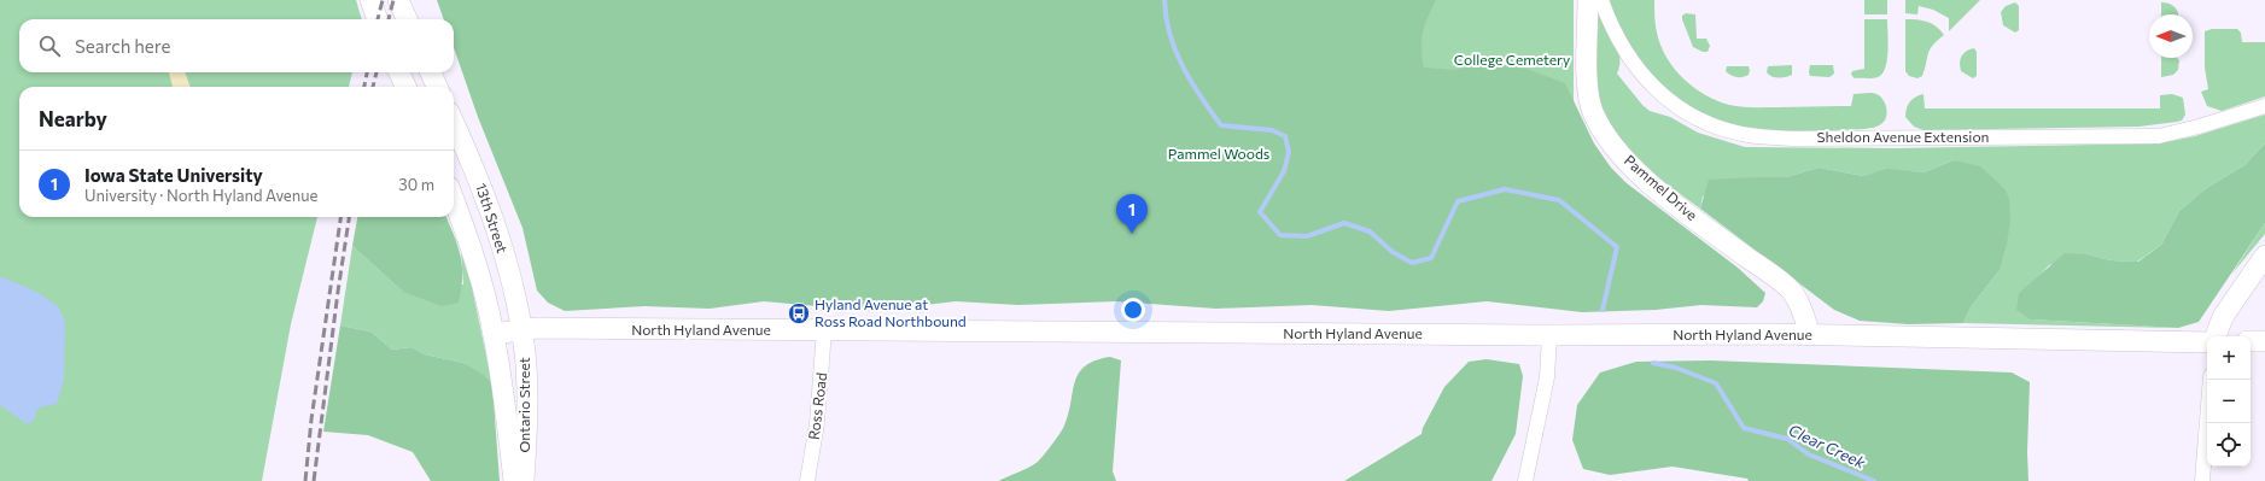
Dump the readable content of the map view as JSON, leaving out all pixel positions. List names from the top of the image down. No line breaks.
{"streets":{"main road":["Pammel Drive","13th Street","North Hyland Avenue","Ontario Street"],"street":["Sheldon Avenue Extension","Ross Road"]},"crossings":[["Pammel Drive","North Hyland Avenue"],["13th Street","North Hyland Avenue"],["13th Street","Ontario Street"],["North Hyland Avenue","Ontario Street"],["North Hyland Avenue","Ross Road"]],"water":["Clear Creek"],"parks":["College Cemetery","Pammel Woods"],"places":{"bus stop":["Hyland Avenue at Ross Road Northbound"]},"north":"left","page":{"search":"Search here","heading":"Nearby","list":[{"mark":"1","name":"Iowa State University","note":"University · North Hyland Avenue","value":"30 m"}],"pins":"1","map_buttons":["+","−"]}}
